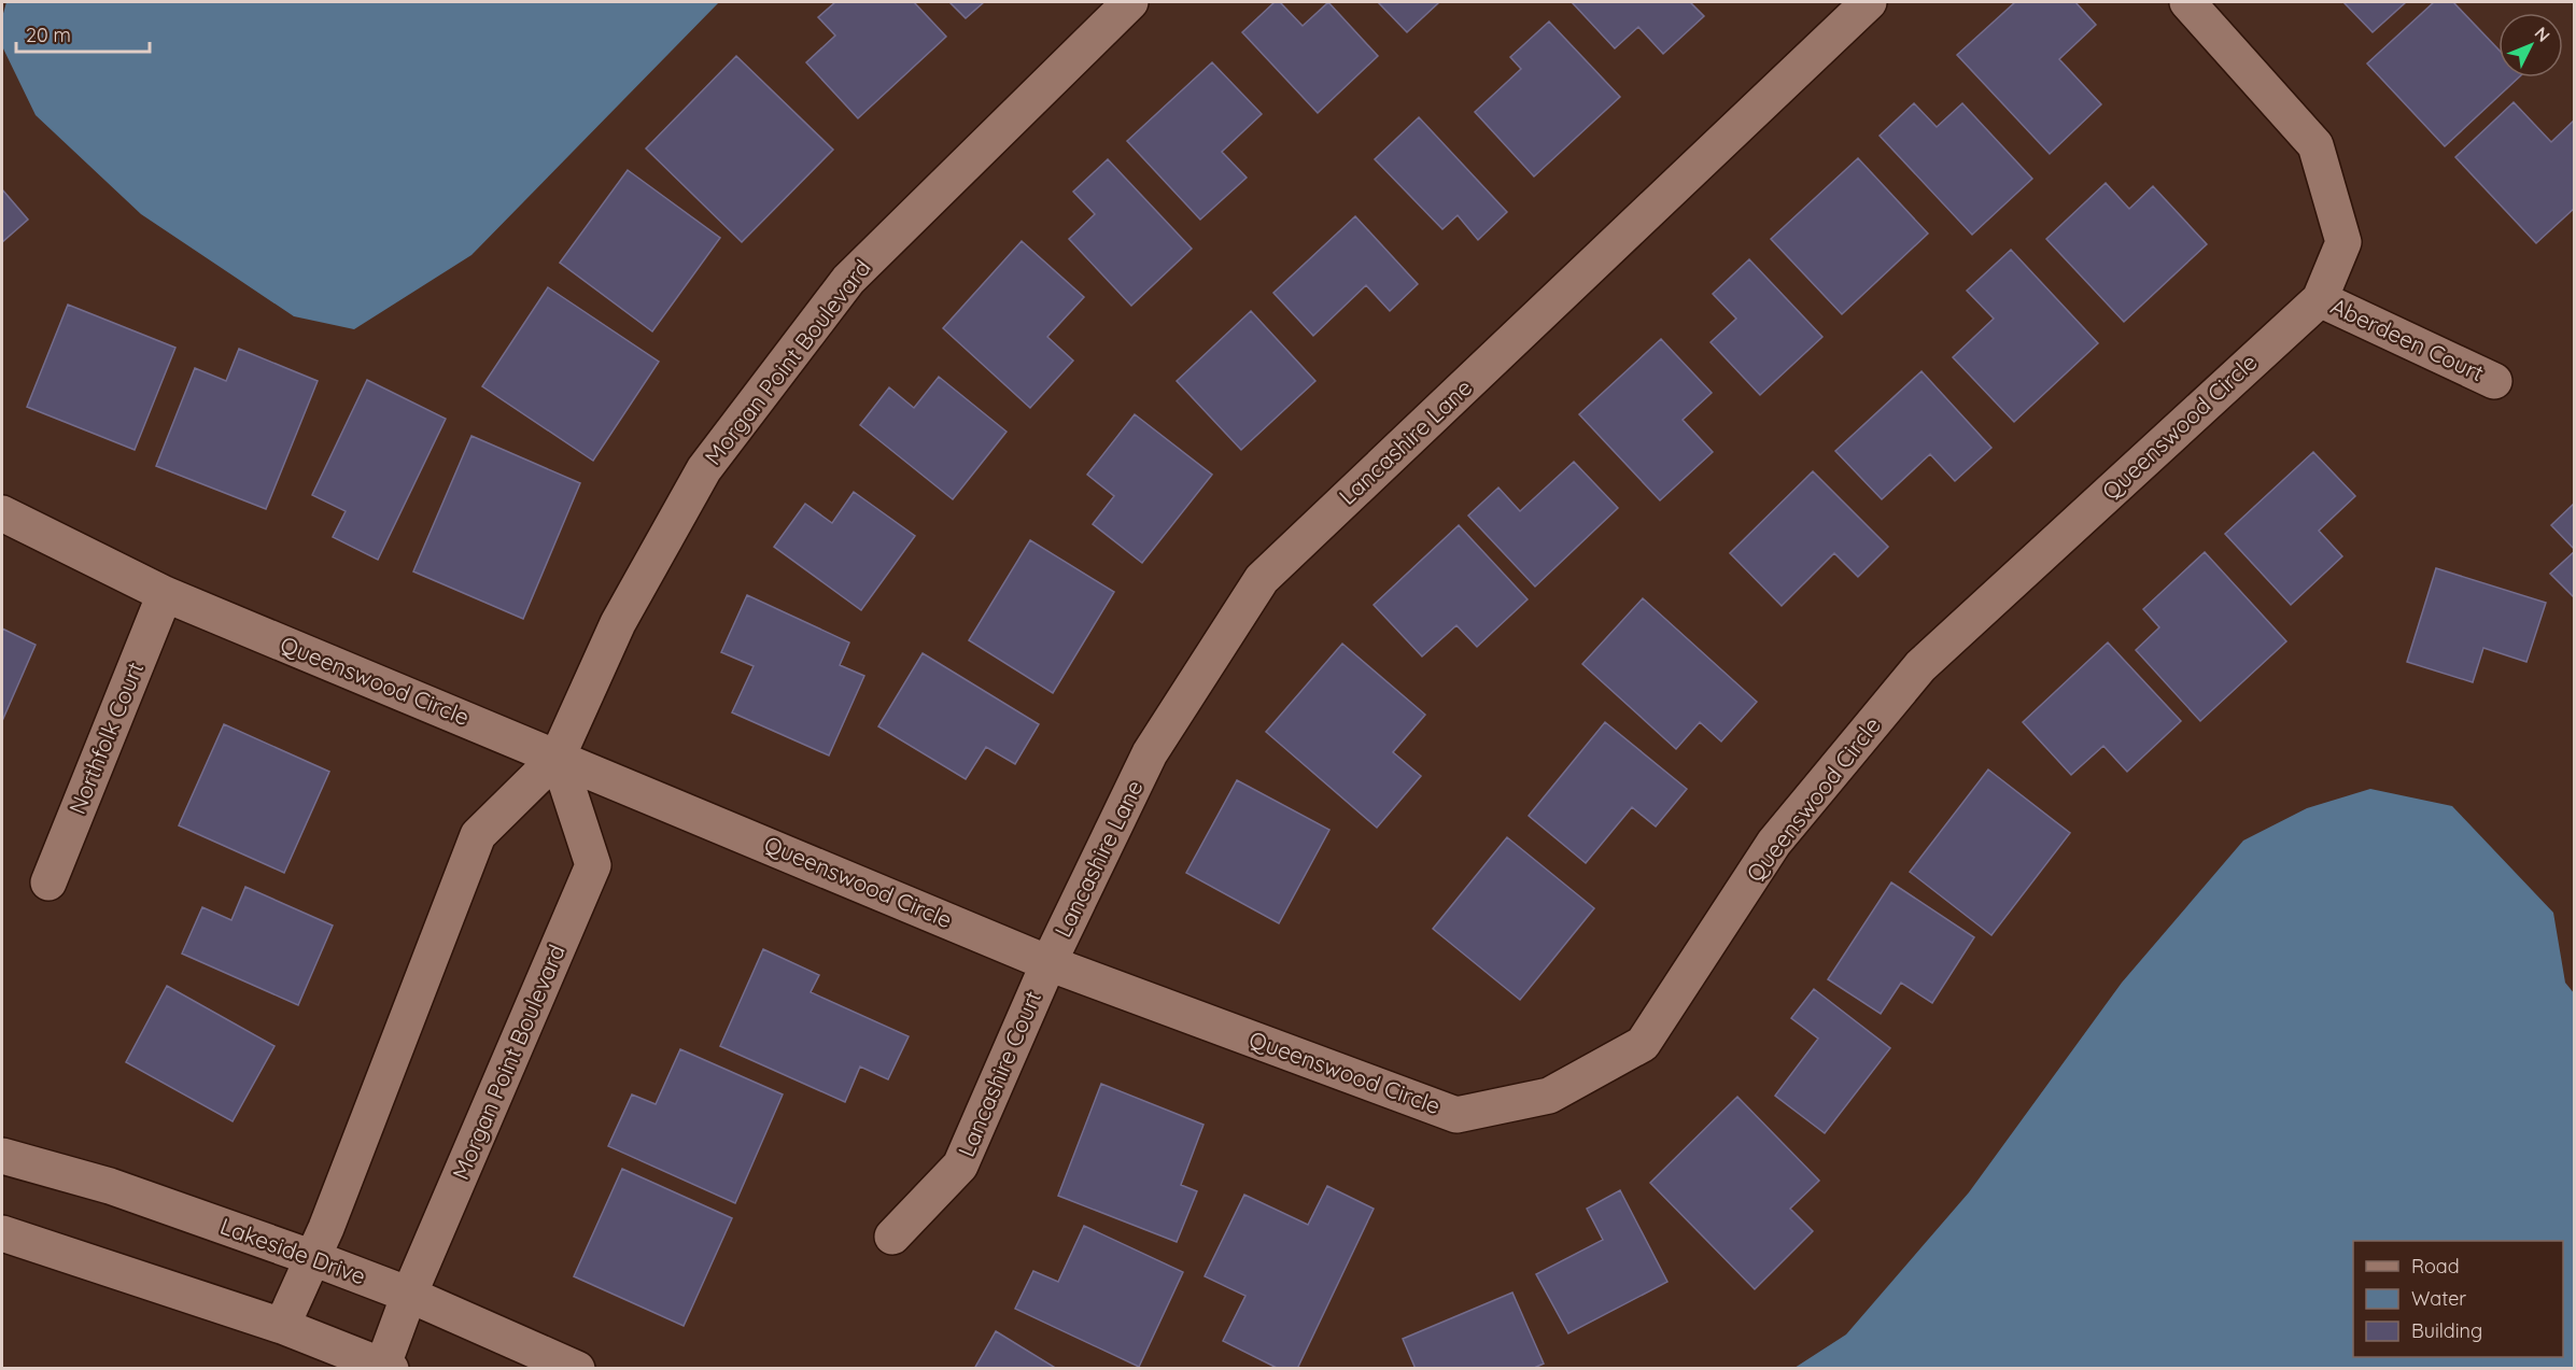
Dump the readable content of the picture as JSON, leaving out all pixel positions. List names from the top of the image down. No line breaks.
{"streets":{"street":["Aberdeen Court","Morgan Point Boulevard","Queenswood Circle","Lancashire Lane","Northfolk Court","Lancashire Court","Lakeside Drive"]},"crossings":[["Aberdeen Court","Queenswood Circle"],["Morgan Point Boulevard","Queenswood Circle"],["Morgan Point Boulevard","Lakeside Drive"],["Queenswood Circle","Lancashire Lane"],["Queenswood Circle","Northfolk Court"],["Queenswood Circle","Lancashire Court"],["Lancashire Lane","Lancashire Court"]],"legend":["Road","Water","Building"],"scale_bar":"20 m","north":"top right"}
